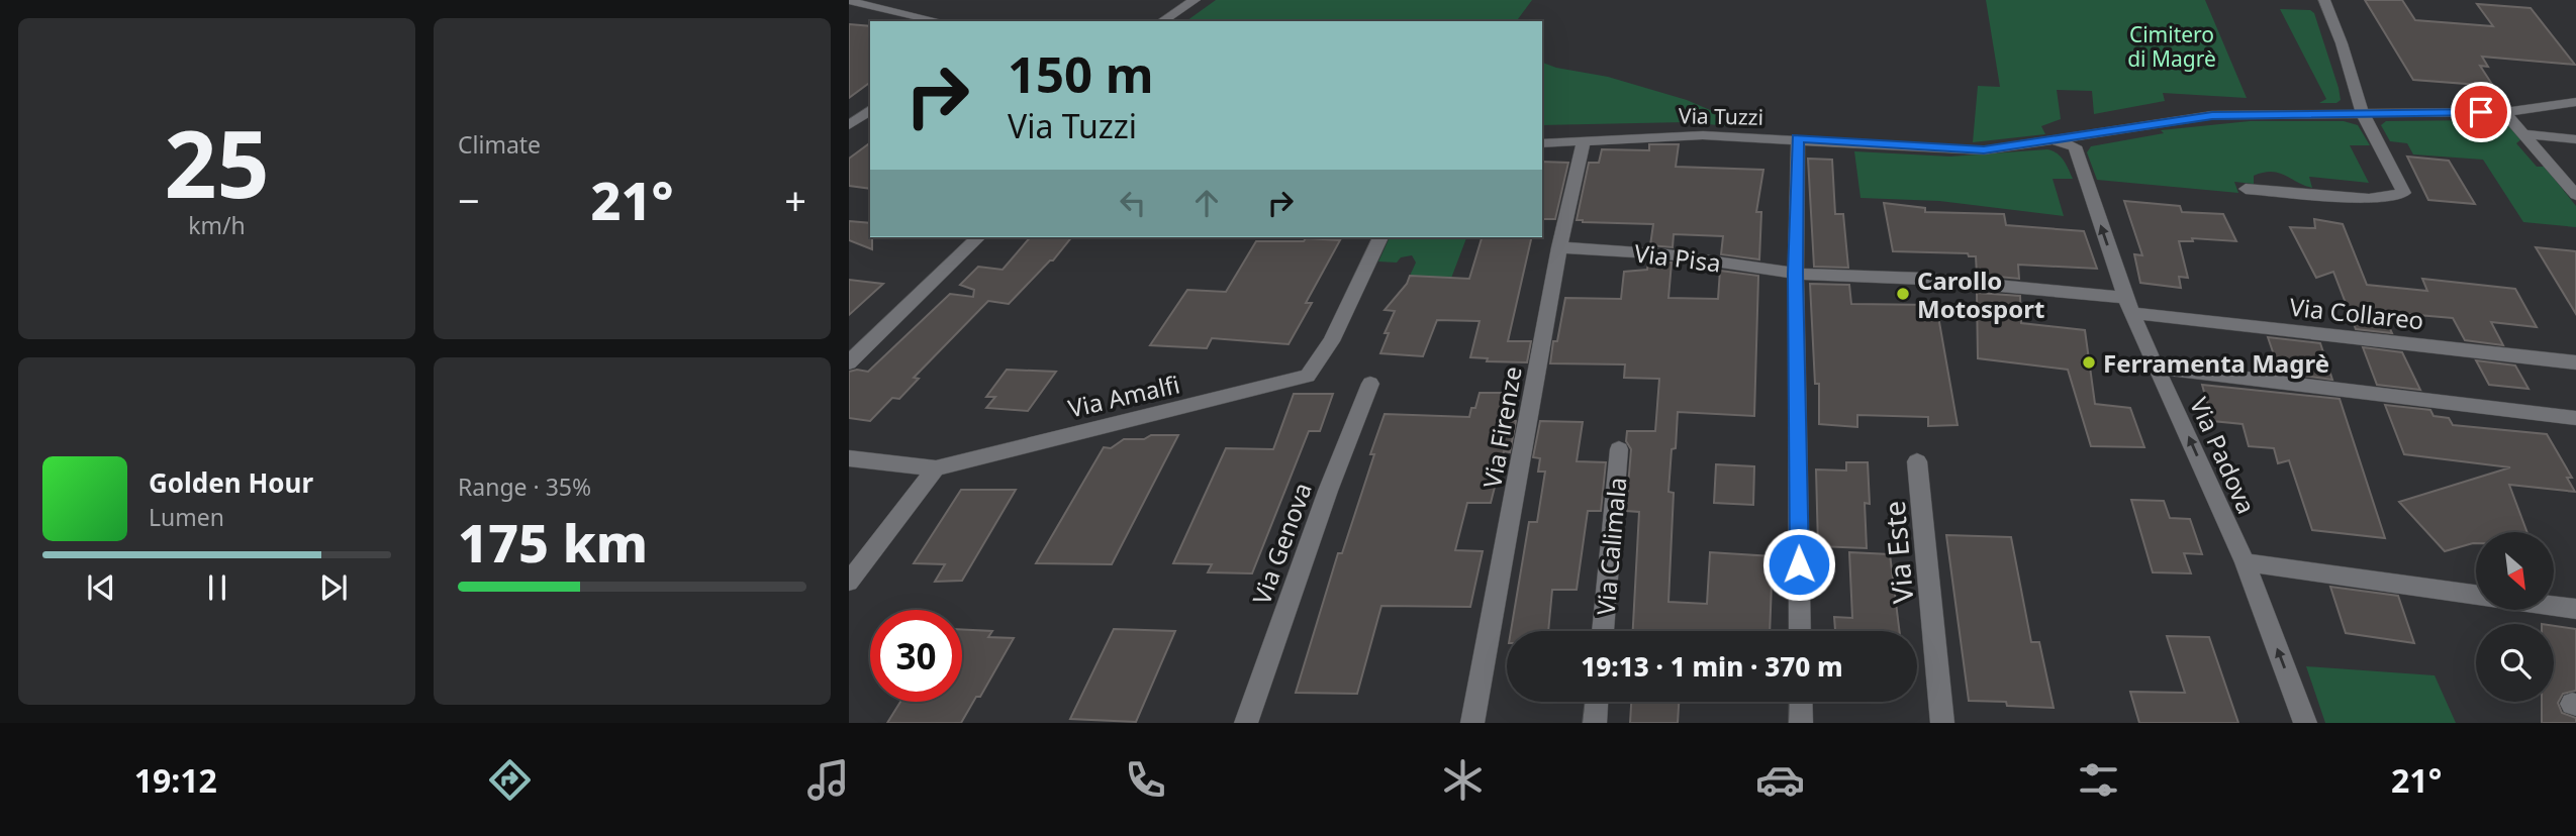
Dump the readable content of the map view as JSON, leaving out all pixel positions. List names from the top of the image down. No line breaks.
{"streets":{"street":["Via Tuzzi","Via Pisa","Via Collareo","Via Amalfi","Via Firenze","Via Padova","Via Genova","Via Calimala","Via Este"]},"crossings":[["Via Tuzzi","Via Firenze"],["Via Tuzzi","Via Padova"],["Via Pisa","Via Collareo"],["Via Pisa","Via Firenze"],["Via Pisa","Via Padova"],["Via Collareo","Via Padova"]],"one_way":["Via Padova"],"parks":["Cimitero di Magrè"],"places":["Carollo Motosport","Ferramenta Magrè"],"north":"bottom right","page":{"tile":[["25","km/h"],"Climate",["Range · 35%","175 km"]],"turn":["150 m","Via Tuzzi"],"heat":["−","21°","+"],"song":["Golden Hour","Lumen"],"limit":"30","trip":"19:13 · 1 min · 370 m","tabs":["19:12","21°"]}}
